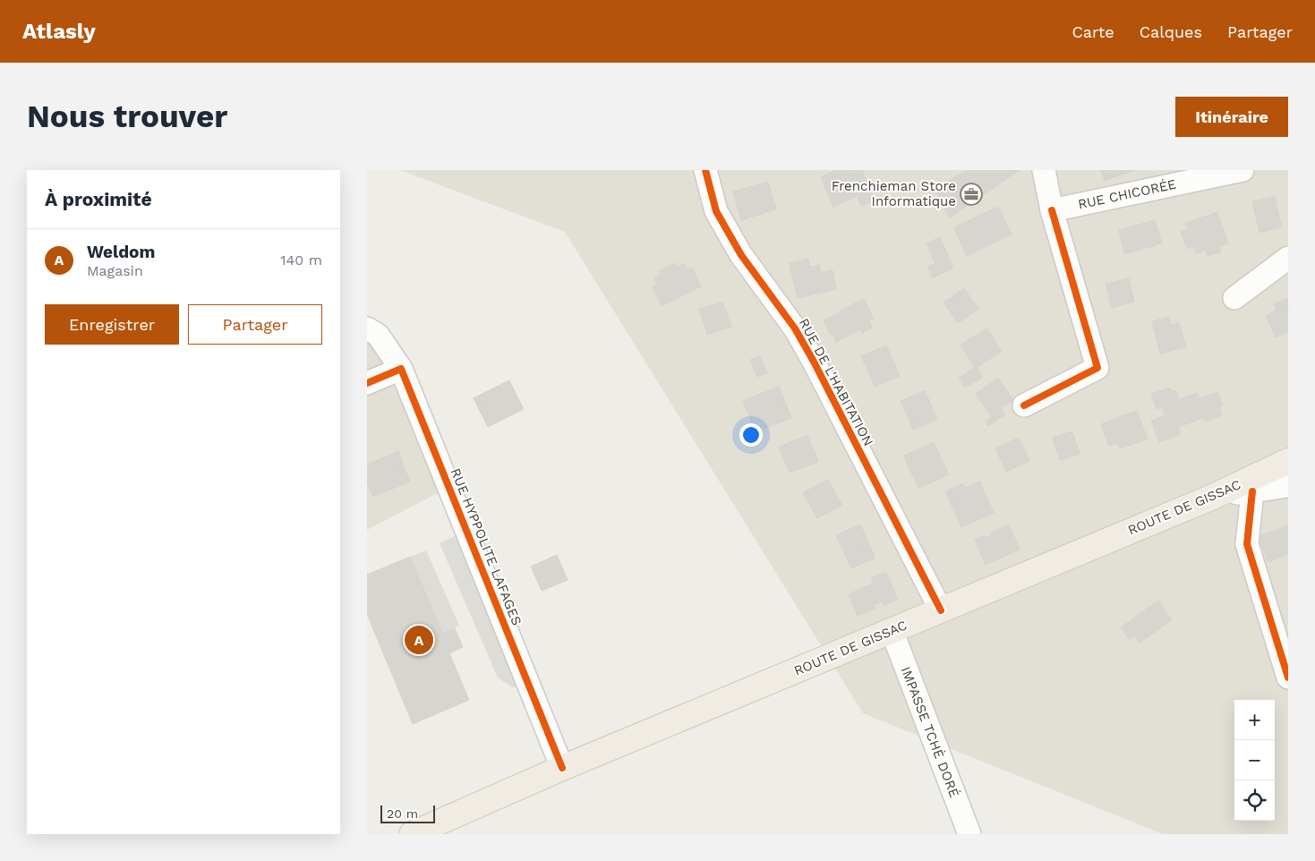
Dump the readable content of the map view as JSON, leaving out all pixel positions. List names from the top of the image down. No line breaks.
{"streets":{"main road":["ROUTE DE GISSAC"],"street":["RUE CHICORÉE","RUE DE L'HABITATION","RUE HYPPOLITE LAFAGES","IMPASSE TCHÈ DORÉ"]},"crossings":[["RUE DE L'HABITATION","ROUTE DE GISSAC"],["ROUTE DE GISSAC","RUE HYPPOLITE LAFAGES"],["ROUTE DE GISSAC","IMPASSE TCHÈ DORÉ"]],"places":{"office":["Frenchieman Store Informatique"]},"scale_bar":"20 m","page":{"header":"Atlasly","nav":["Carte","Calques","Partager"],"buttons":["Itinéraire",["Enregistrer","Partager"]],"title":"Nous trouver","heading":"À proximité","list":[{"mark":"A","name":"Weldom","note":"Magasin","value":"140 m"}],"pins":"A","map_buttons":["+","−"],"scale":"20 m"}}
